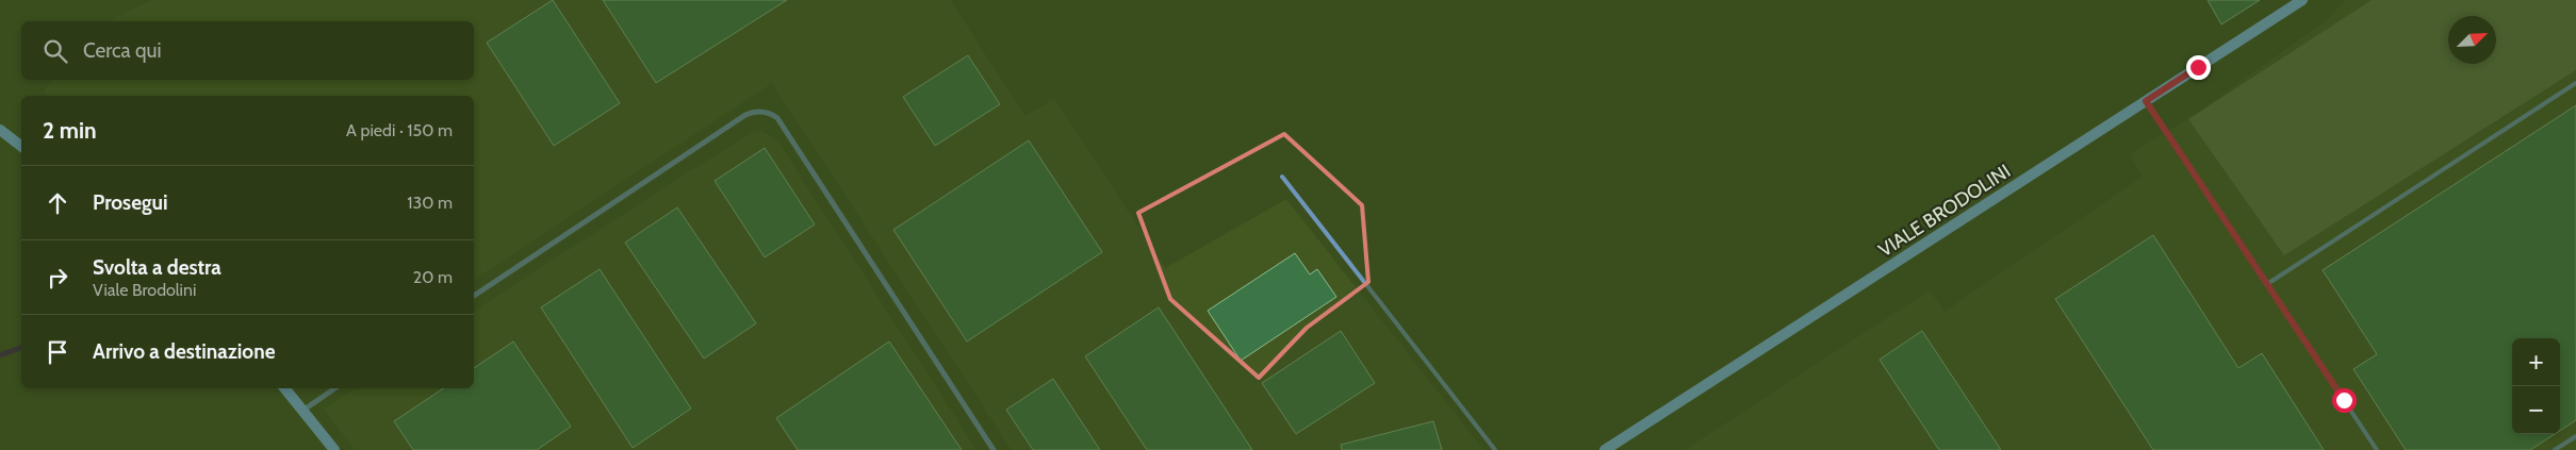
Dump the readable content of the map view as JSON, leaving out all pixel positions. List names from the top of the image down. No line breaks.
{"streets":{"street":["VIALE BRODOLINI"]},"north":"top right","page":{"search":"Cerca qui","heading":["2 min","A piedi · 150 m"],"list":[["Prosegui","130 m"],["Svolta a destra","Viale Brodolini","20 m"],"Arrivo a destinazione"],"map_buttons":["+","−"]}}
